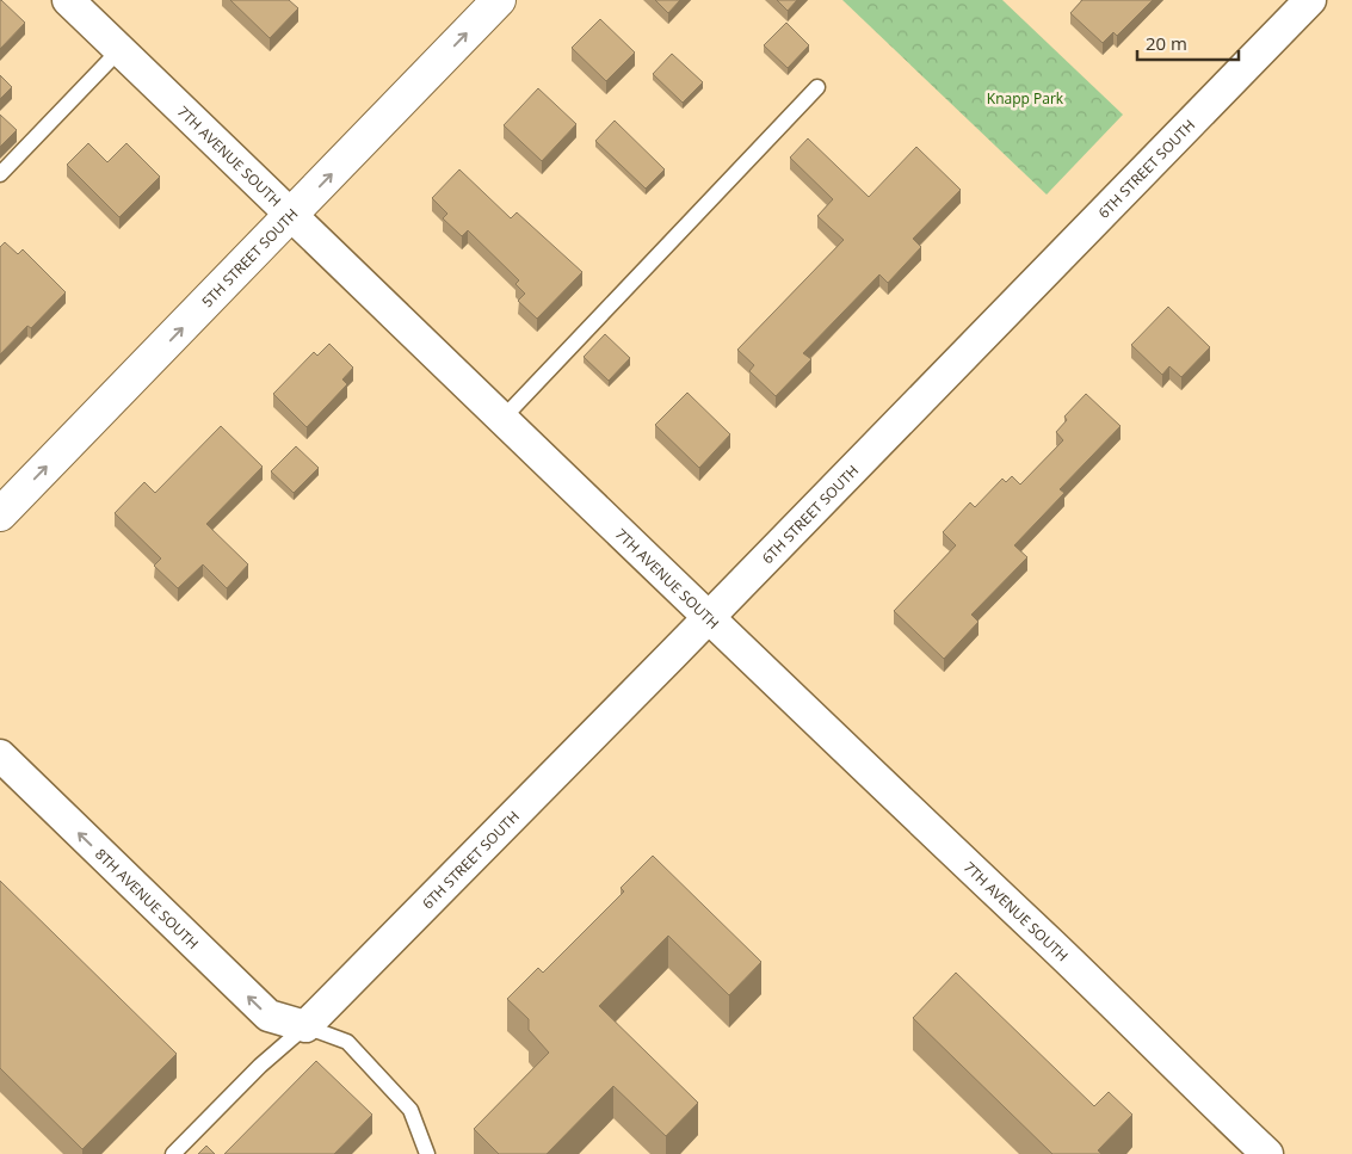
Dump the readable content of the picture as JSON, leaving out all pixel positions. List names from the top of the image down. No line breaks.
{"streets":{"street":["7TH AVENUE SOUTH","6TH STREET SOUTH","5TH STREET SOUTH","8TH AVENUE SOUTH"]},"crossings":[["7TH AVENUE SOUTH","6TH STREET SOUTH"],["7TH AVENUE SOUTH","5TH STREET SOUTH"],["6TH STREET SOUTH","8TH AVENUE SOUTH"]],"one_way":["5TH STREET SOUTH","8TH AVENUE SOUTH"],"parks":["Knapp Park"],"scale_bar":"20 m"}
